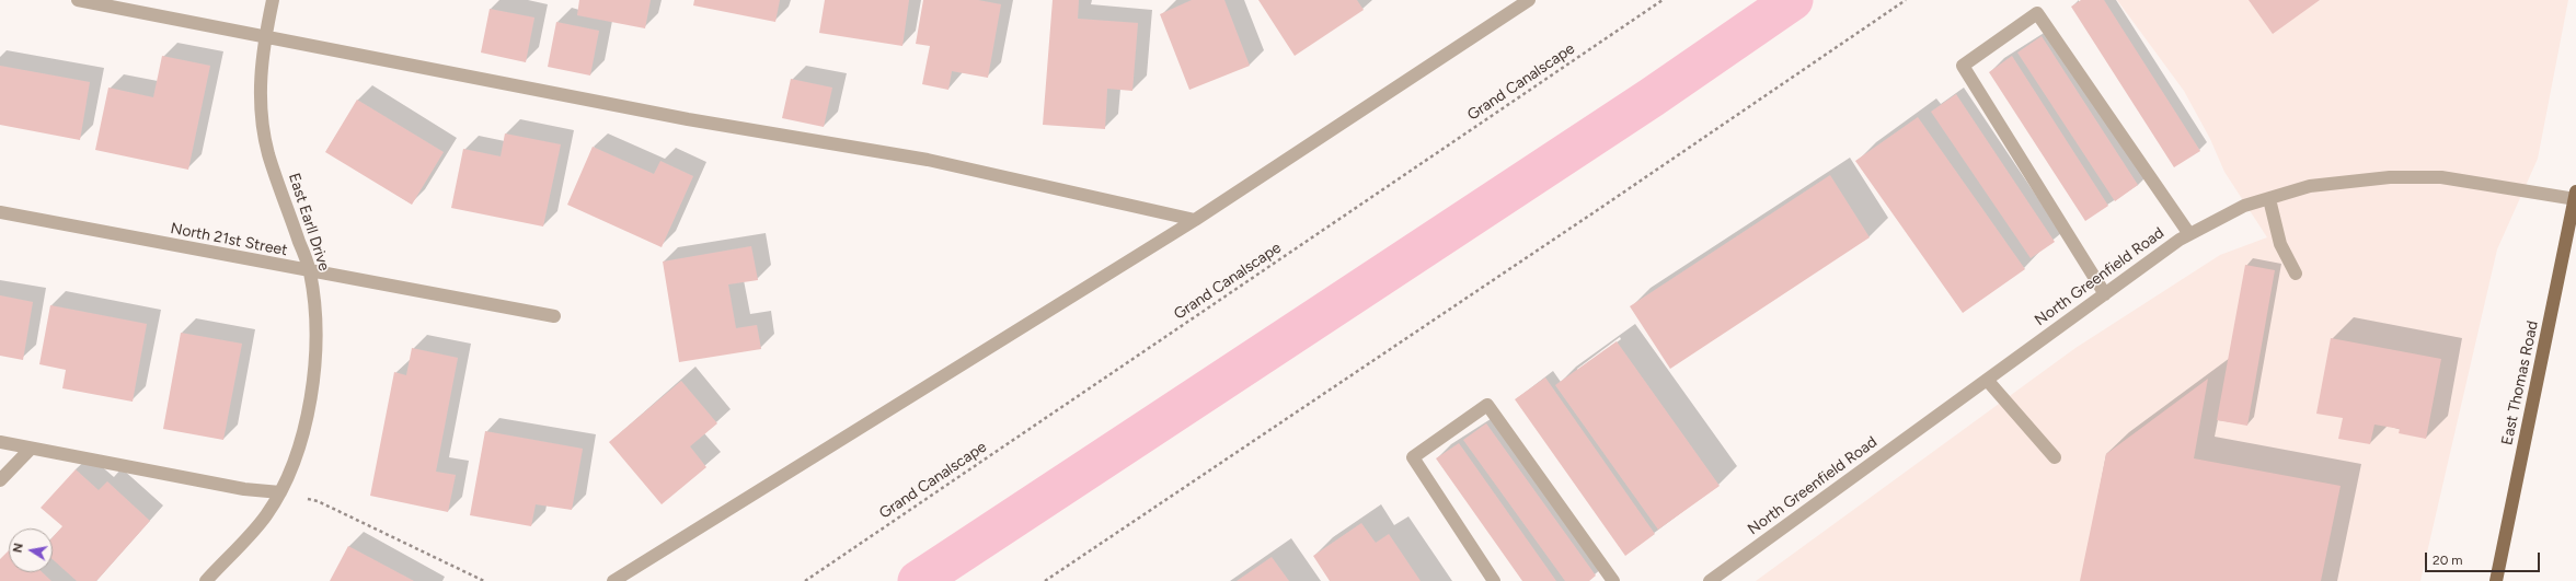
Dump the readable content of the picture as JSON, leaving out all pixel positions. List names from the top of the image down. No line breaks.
{"streets":{"main road":["East Thomas Road"],"street":["East Earll Drive","North 21st Street","North Greenfield Road"],"path":["Grand Canalscape"]},"crossings":[["East Earll Drive","North 21st Street"],["North Greenfield Road","East Thomas Road"]],"scale_bar":"20 m","north":"left"}
